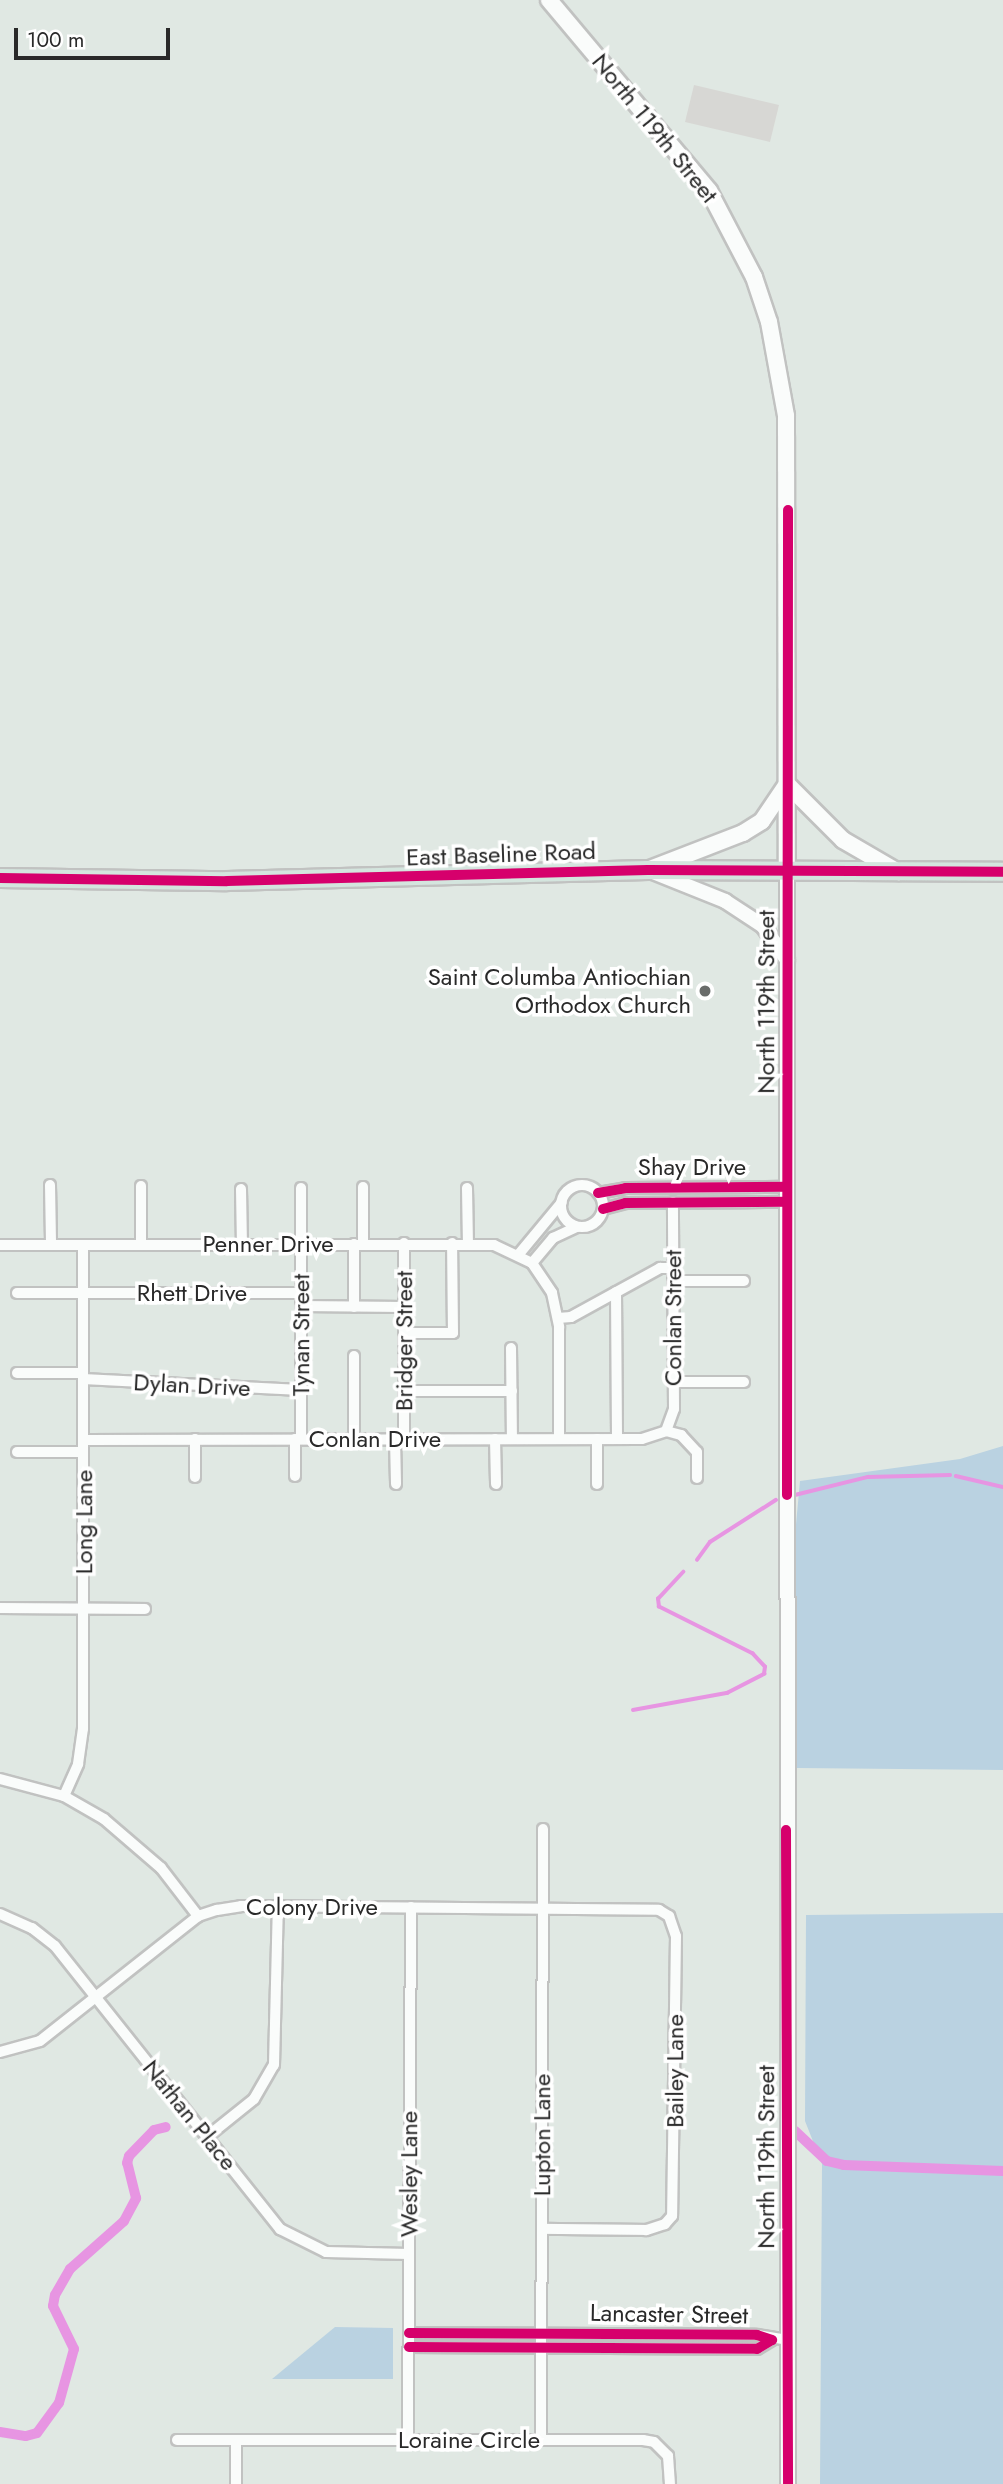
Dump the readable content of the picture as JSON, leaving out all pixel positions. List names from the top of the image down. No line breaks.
{"streets":{"main road":["North 119th Street","East Baseline Road"],"street":["Shay Drive","Penner Drive","Rhett Drive","Conlan Street","Tynan Street","Bridger Street","Dylan Drive","Conlan Drive","Long Lane","Colony Drive","Bailey Lane","Nathan Place","Lupton Lane","Wesley Lane","Lancaster Street","Loraine Circle"]},"crossings":[["North 119th Street","East Baseline Road"],["North 119th Street","Shay Drive"],["North 119th Street","Lancaster Street"],["Shay Drive","Penner Drive"],["Shay Drive","Conlan Street"],["Penner Drive","Tynan Street"],["Penner Drive","Bridger Street"],["Penner Drive","Long Lane"],["Rhett Drive","Tynan Street"],["Rhett Drive","Long Lane"],["Conlan Street","Conlan Drive"],["Tynan Street","Dylan Drive"],["Tynan Street","Conlan Drive"],["Bridger Street","Conlan Drive"],["Dylan Drive","Long Lane"],["Conlan Drive","Long Lane"],["Colony Drive","Bailey Lane"],["Colony Drive","Nathan Place"],["Colony Drive","Lupton Lane"],["Colony Drive","Wesley Lane"],["Bailey Lane","Lupton Lane"],["Nathan Place","Wesley Lane"],["Lupton Lane","Lancaster Street"],["Lupton Lane","Loraine Circle"],["Wesley Lane","Lancaster Street"],["Wesley Lane","Loraine Circle"]],"places":["Saint Columba Antiochian Orthodox Church"],"scale_bar":"100 m"}
